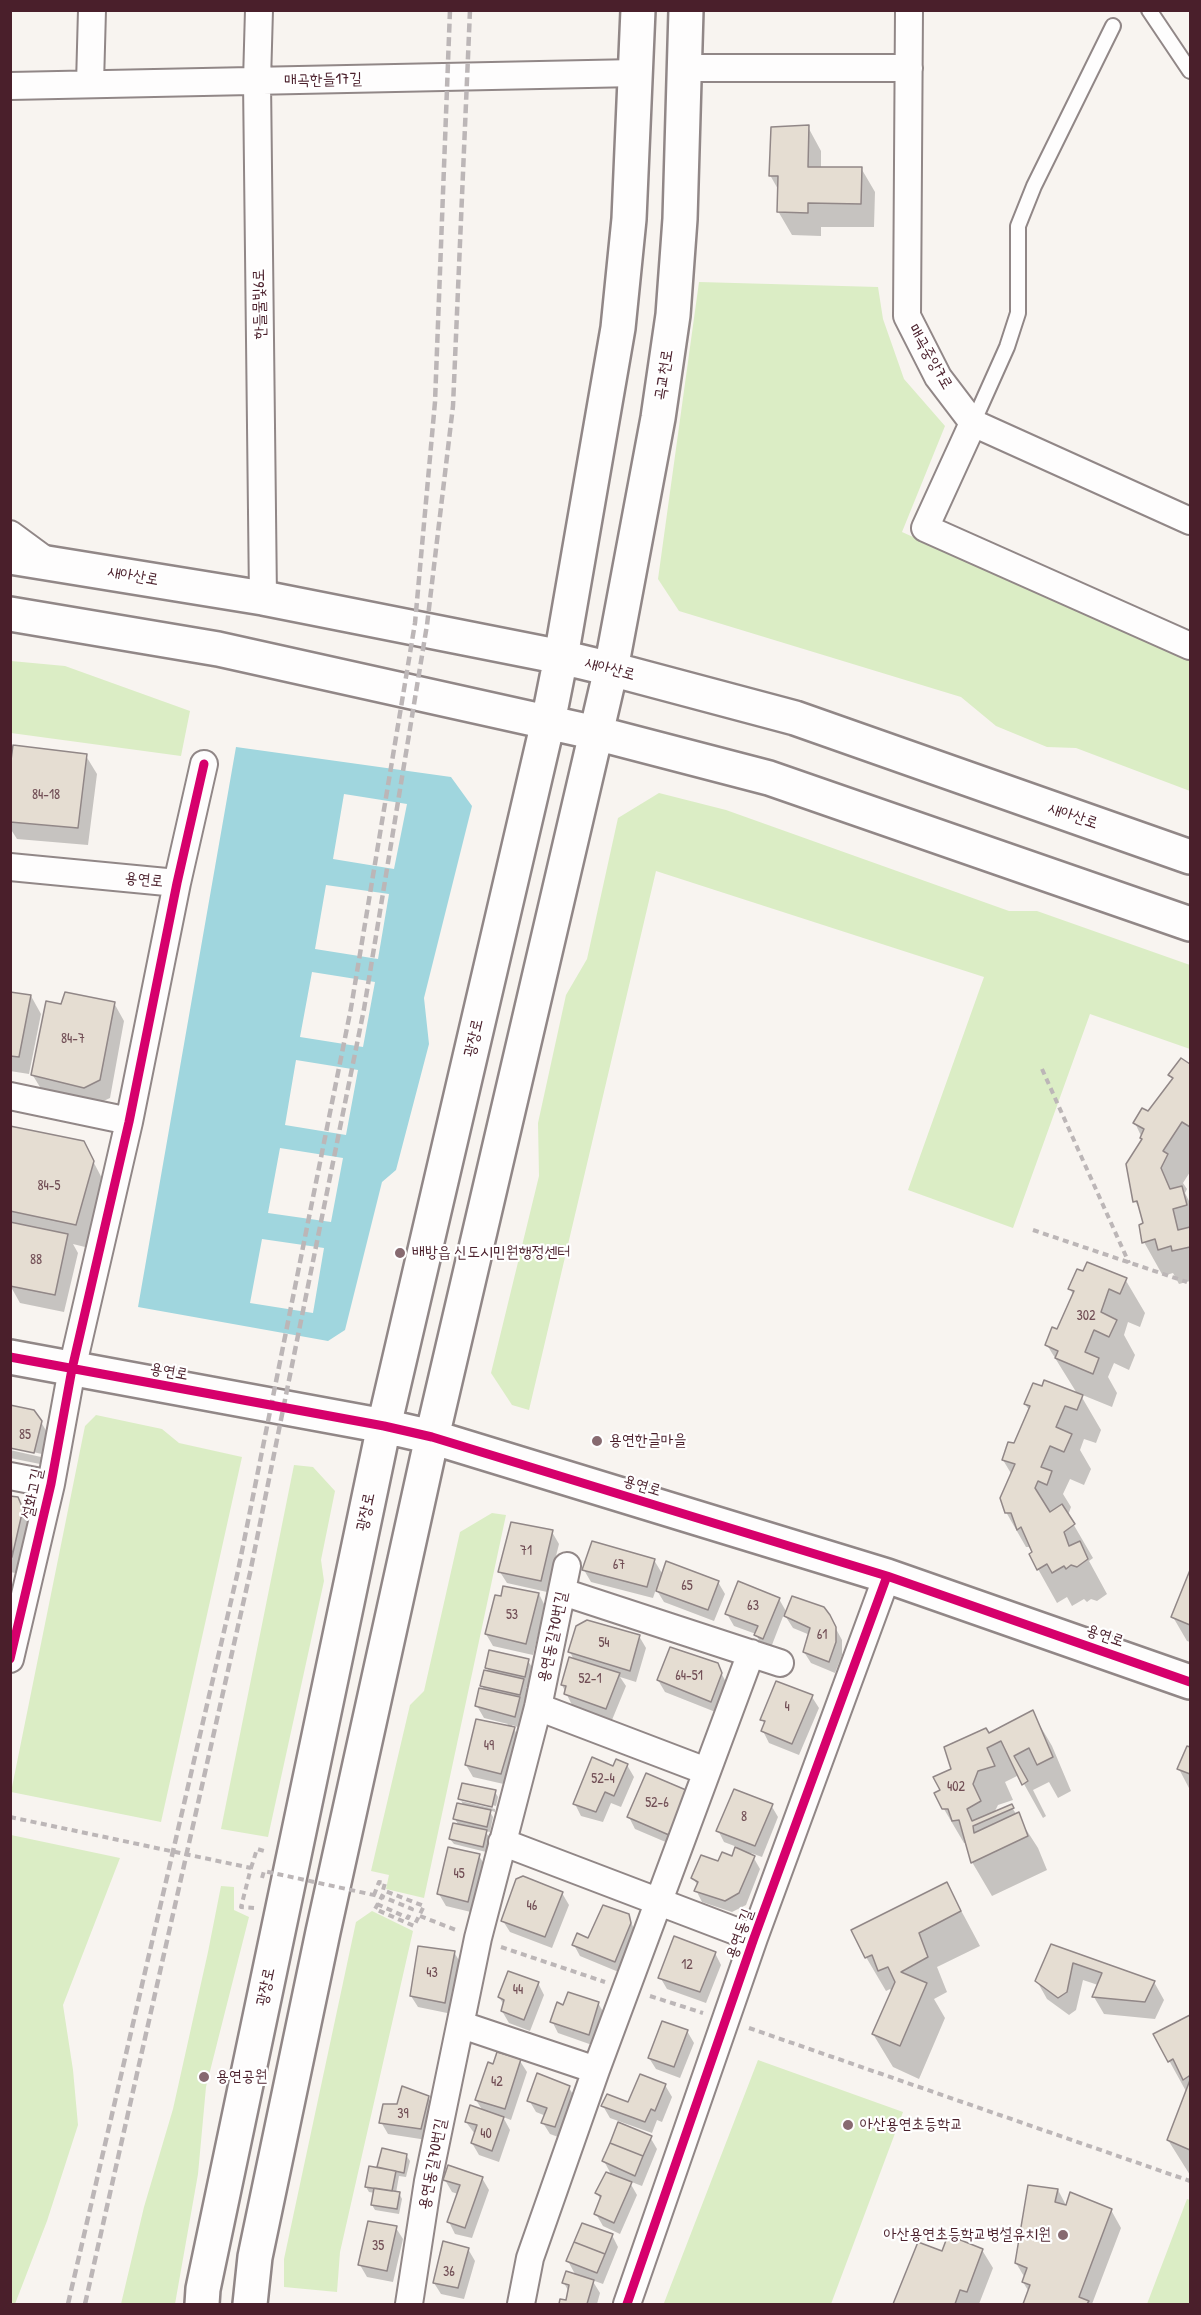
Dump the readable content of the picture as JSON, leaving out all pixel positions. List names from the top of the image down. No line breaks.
{"streets":{"main road":["곡교천로","새아산로","용연로","광장로"],"street":["매곡한들17길","한들물빛6로","매곡중앙7로","설화고길","용연동길70번길","용연동길"]},"crossings":[["매곡한들17길","한들물빛6로"],["한들물빛6로","새아산로"],["곡교천로","새아산로"],["용연로","광장로"],["용연로","설화고길"],["용연로","용연동길"]],"places":["배방읍 신도시민원행정센터","용연한글마을","용연공원","아산용연초등학교","아산용연초등학교병설유치원"],"house_numbers":["84-18","84-7","84-5","88","302","85","71","67","65","63","53","61","54","64-51","52-1","4","49","52-4","402","52-6","8","45","46","12","43","44","42","39","40","35","36"]}
